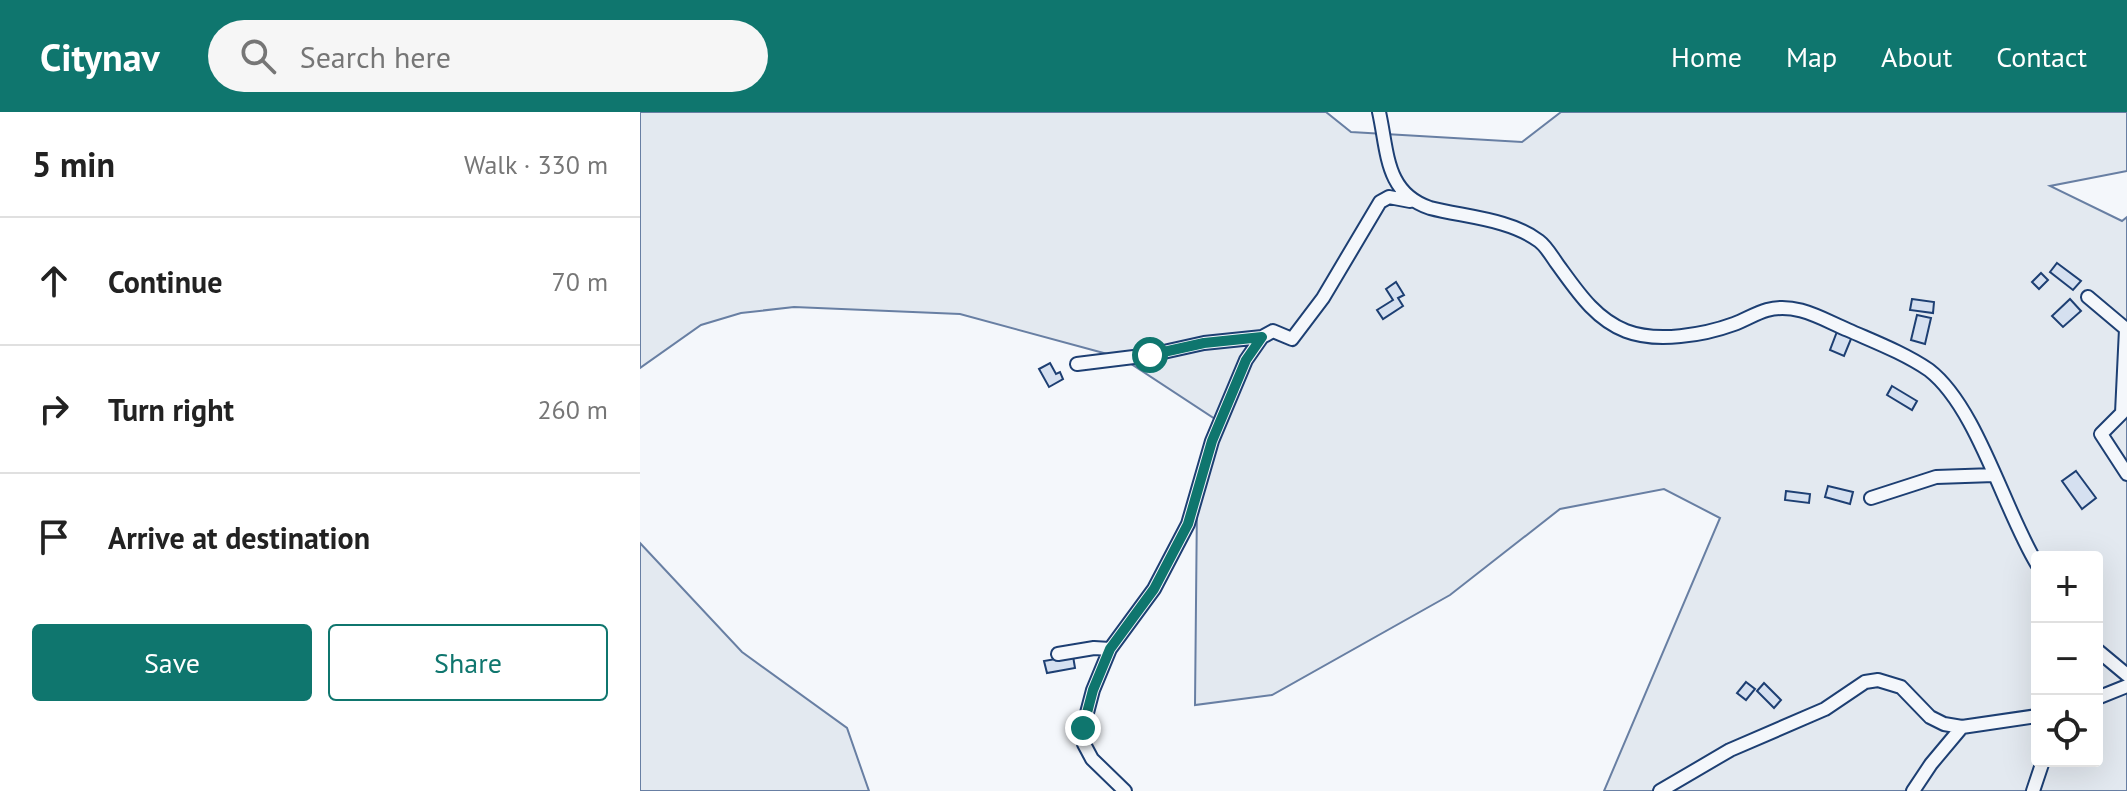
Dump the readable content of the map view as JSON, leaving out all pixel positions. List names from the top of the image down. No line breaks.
{"page":{"header":"Citynav","search":"Search here","nav":["Home","Map","About","Contact"],"heading":["5 min","Walk · 330 m"],"list":[["Continue","70 m"],["Turn right","260 m"],"Arrive at destination"],"map_buttons":["+","−"],"buttons":["Save","Share"]}}
